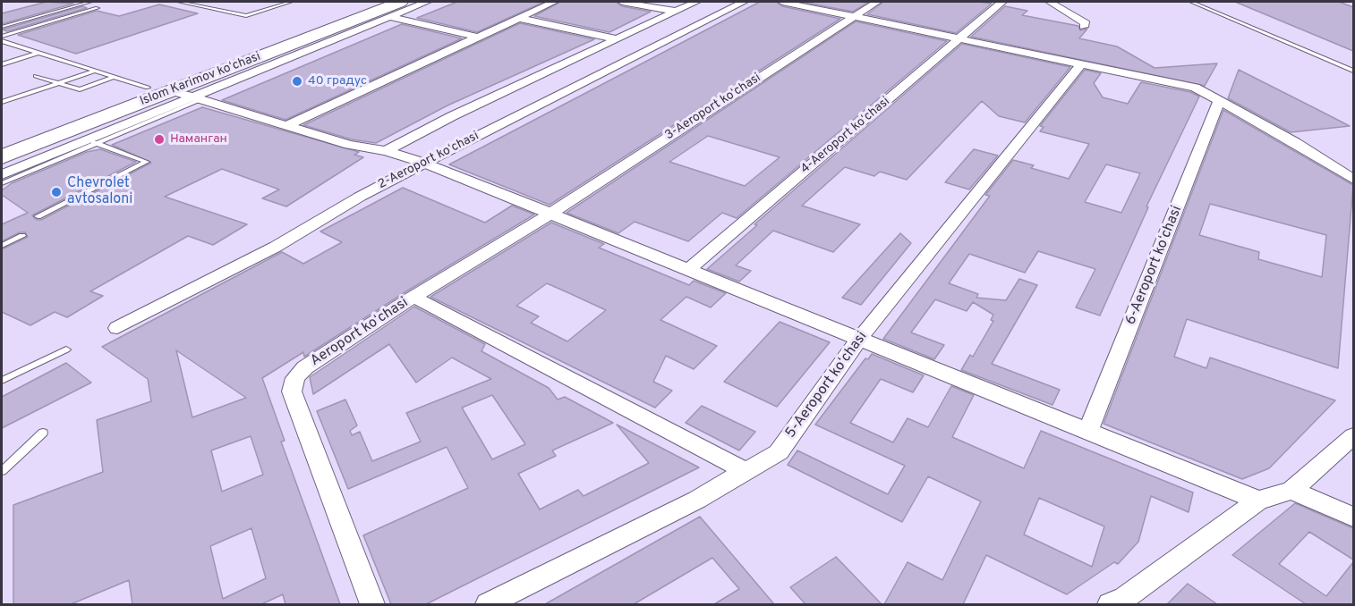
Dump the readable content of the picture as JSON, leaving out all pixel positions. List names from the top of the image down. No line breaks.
{"streets":{"highway":["Islom Karimov koʻchasi"],"street":["3-Aeroport koʻchasi","4-Aeroport koʻchasi","2-Aeroport koʻchasi","6-Aeroport koʻchasi","Aeroport koʻchasi","5-Aeroport koʻchasi"]},"crossings":[["3-Aeroport koʻchasi","Aeroport koʻchasi"]],"places":["40 градус","Наманган","Chevrolet avtosaloni"]}
